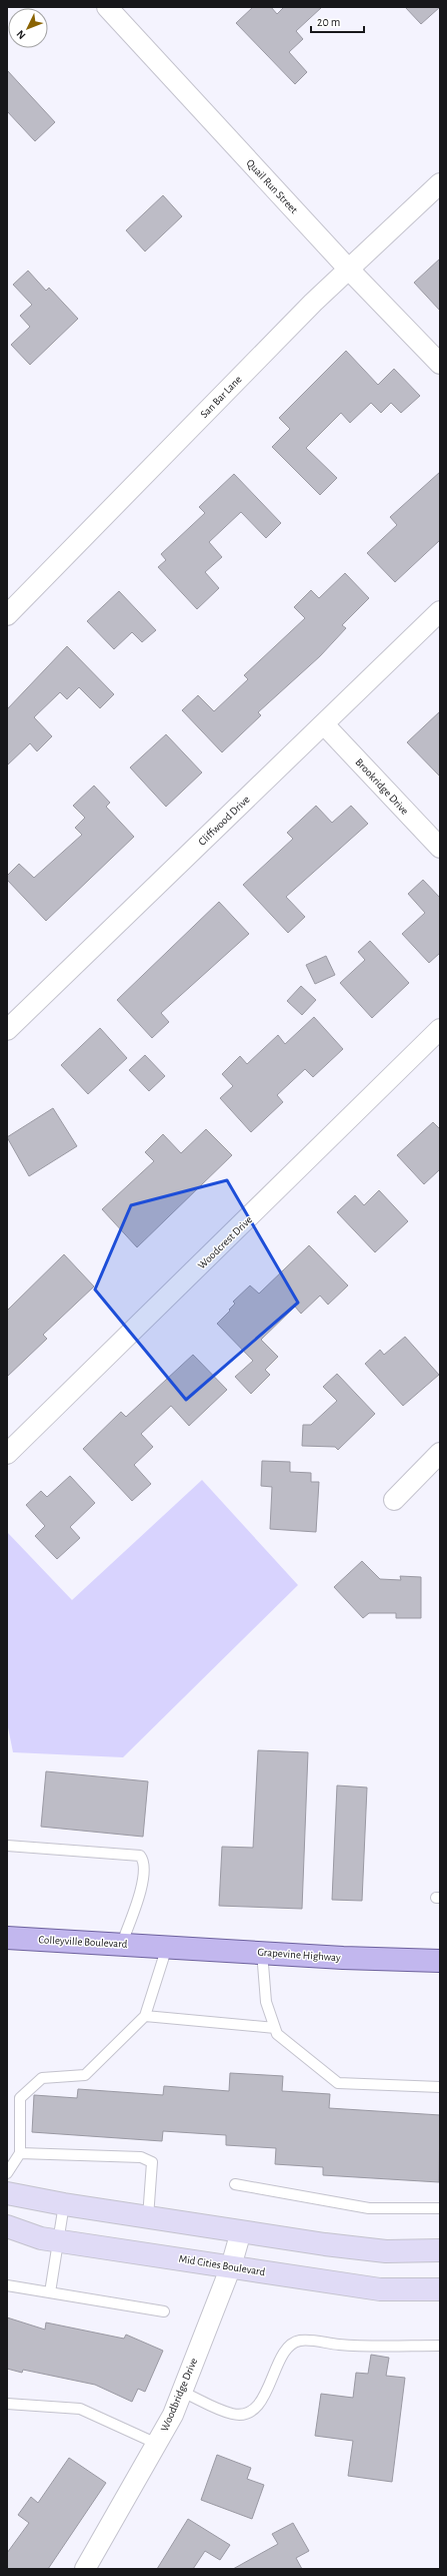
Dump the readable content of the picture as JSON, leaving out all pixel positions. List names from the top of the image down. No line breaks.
{"streets":{"main road":["Colleyville Boulevard","Grapevine Highway","Mid Cities Boulevard"],"street":["Quail Run Street","San Bar Lane","Brookridge Drive","Cliffwood Drive","Woodcrest Drive","Woodbridge Drive"]},"crossings":[["Quail Run Street","San Bar Lane"],["Brookridge Drive","Cliffwood Drive"],["Colleyville Boulevard","Grapevine Highway"],["Mid Cities Boulevard","Woodbridge Drive"]],"scale_bar":"20 m","north":"bottom left"}
